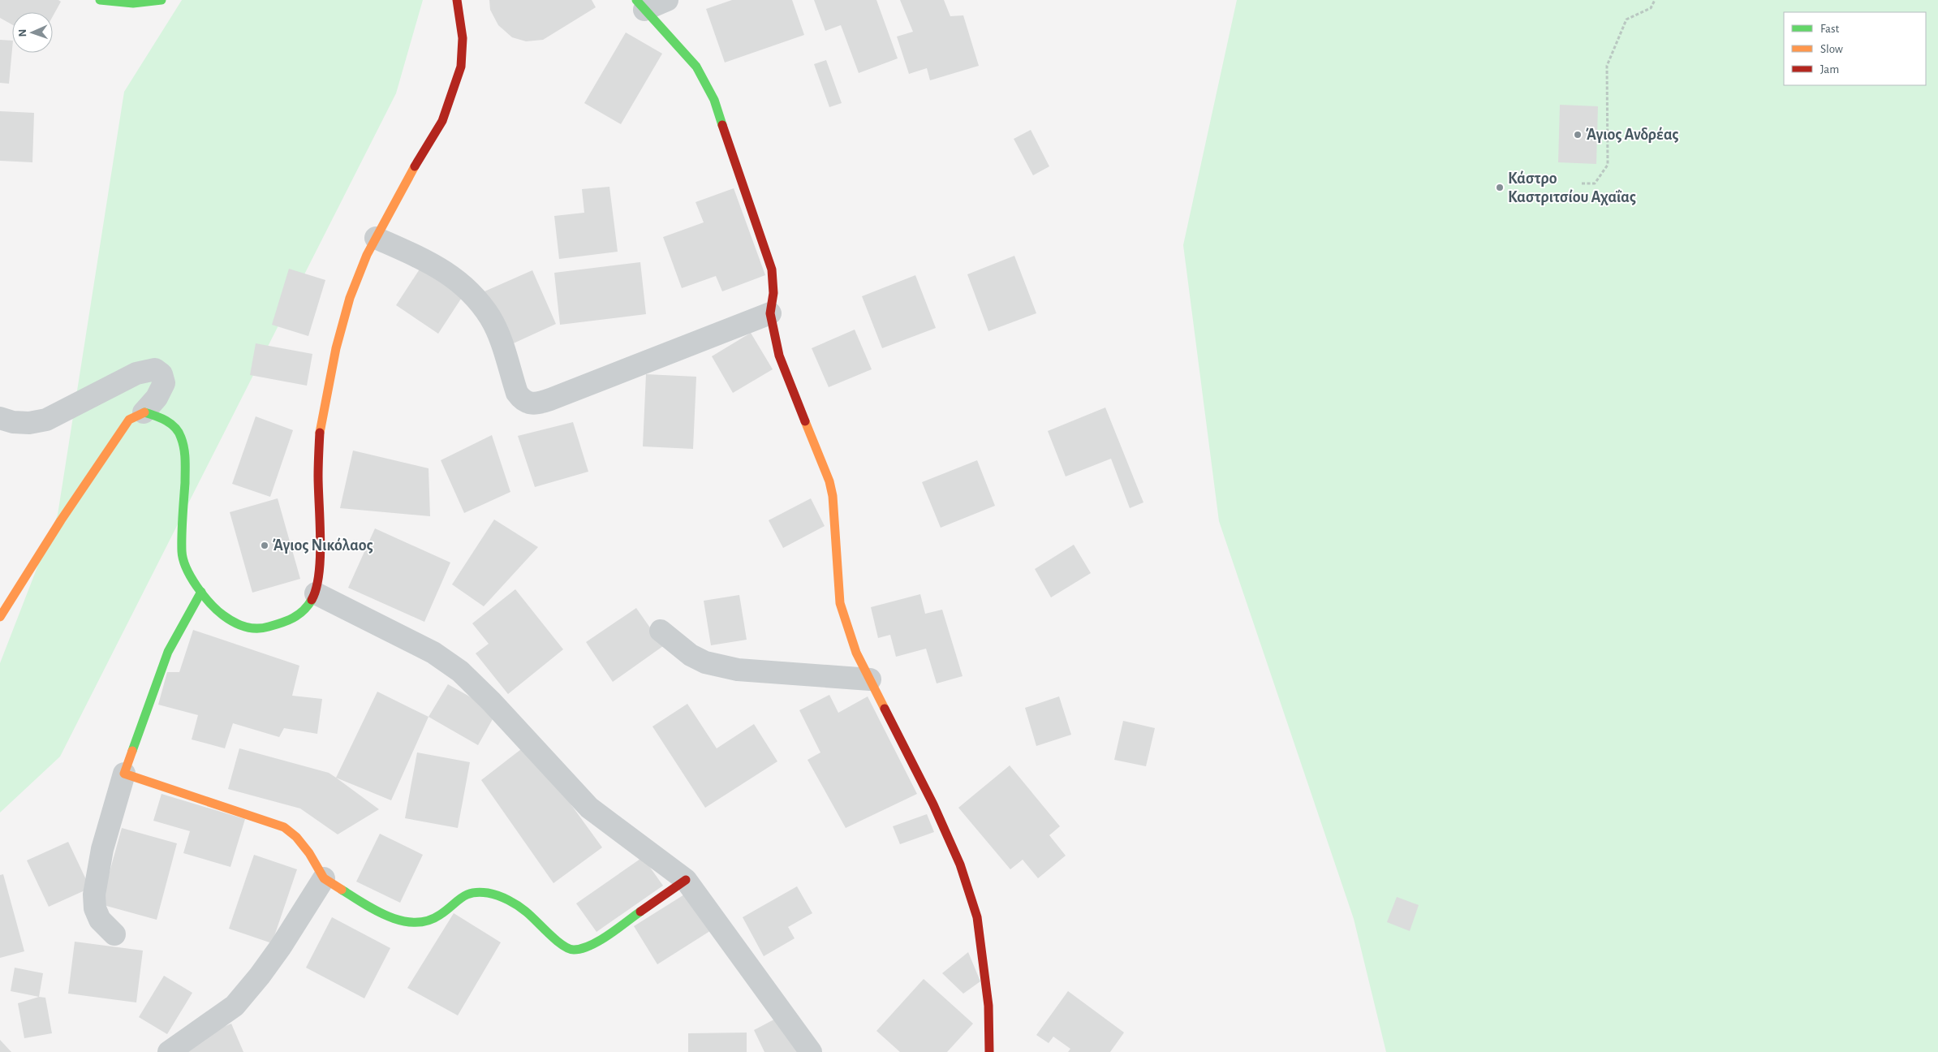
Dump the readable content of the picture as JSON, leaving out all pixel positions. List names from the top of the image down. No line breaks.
{"places":["Άγιος Ανδρέας","Κάστρο Καστριτσίου Αχαΐας","Άγιος Νικόλαος"],"legend":["Fast","Slow","Jam"],"north":"left"}
